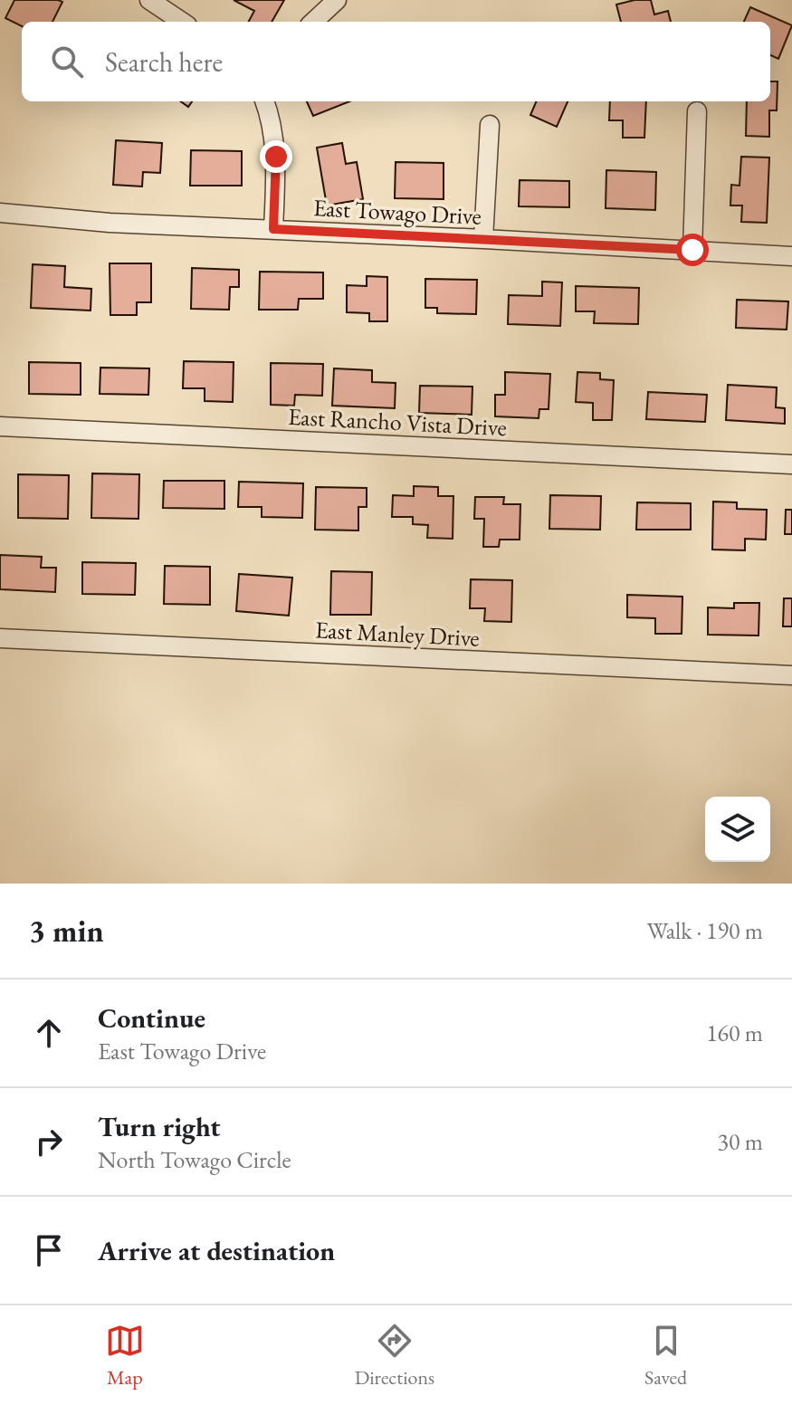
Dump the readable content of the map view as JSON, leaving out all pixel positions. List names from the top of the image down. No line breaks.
{"streets":{"street":["East Towago Drive","East Rancho Vista Drive","East Manley Drive"]},"page":{"search":"Search here","heading":["3 min","Walk · 190 m"],"list":[["Continue","East Towago Drive","160 m"],["Turn right","North Towago Circle","30 m"],"Arrive at destination"],"nav":["Map","Directions","Saved"]}}
